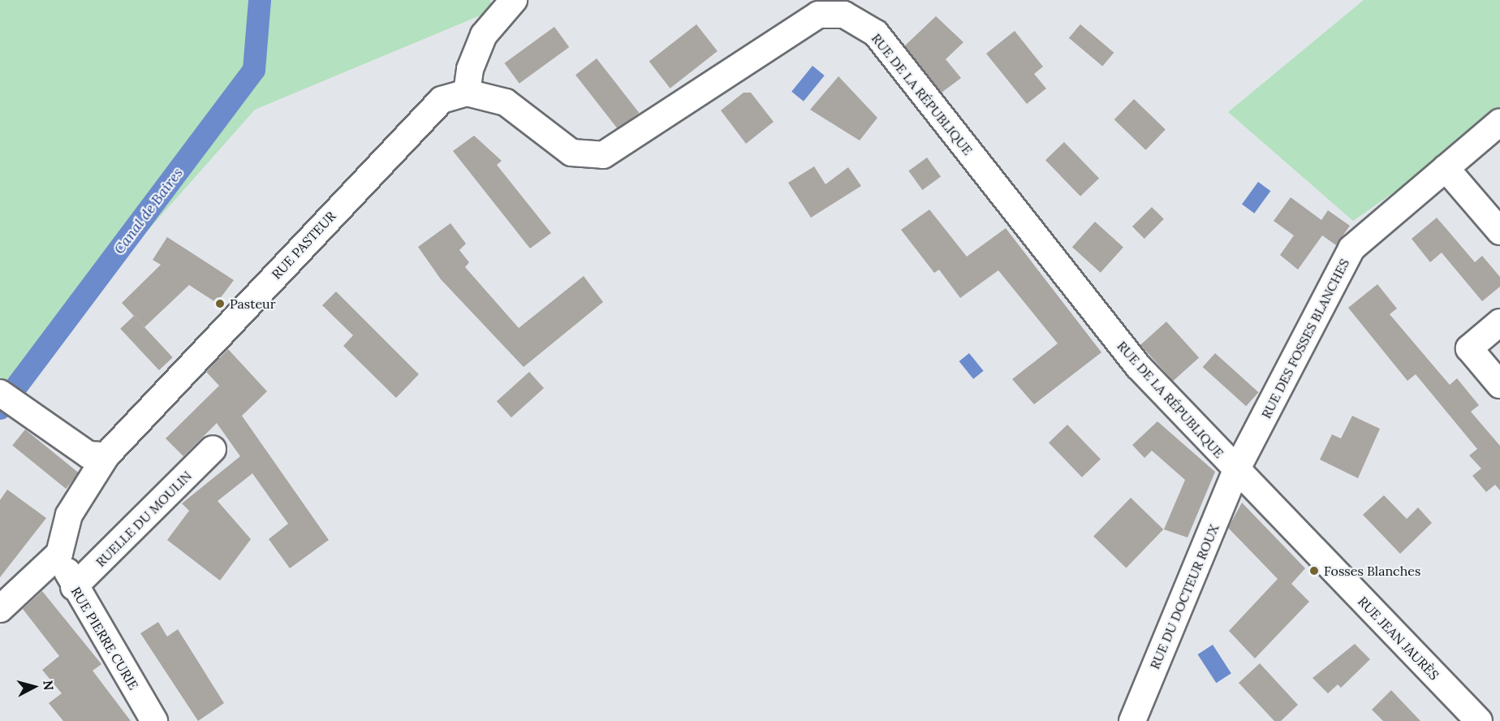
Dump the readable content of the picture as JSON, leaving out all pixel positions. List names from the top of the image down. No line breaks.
{"streets":{"street":["RUE DE LA RÉPUBLIQUE","RUE PASTEUR","RUE DES FOSSES BLANCHES","RUELLE DU MOULIN","RUE DU DOCTEUR ROUX","RUE PIERRE CURIE","RUE JEAN JAURÈS"]},"crossings":[["RUE DE LA RÉPUBLIQUE","RUE PASTEUR"],["RUE DE LA RÉPUBLIQUE","RUE DES FOSSES BLANCHES"],["RUE DE LA RÉPUBLIQUE","RUE DU DOCTEUR ROUX"],["RUE DE LA RÉPUBLIQUE","RUE JEAN JAURÈS"],["RUE PASTEUR","RUE PIERRE CURIE"],["RUE DES FOSSES BLANCHES","RUE DU DOCTEUR ROUX"],["RUE DES FOSSES BLANCHES","RUE JEAN JAURÈS"],["RUELLE DU MOULIN","RUE PIERRE CURIE"],["RUE DU DOCTEUR ROUX","RUE JEAN JAURÈS"]],"water":["Canal de Baires"],"places":["Pasteur","Fosses Blanches"],"north":"right"}
